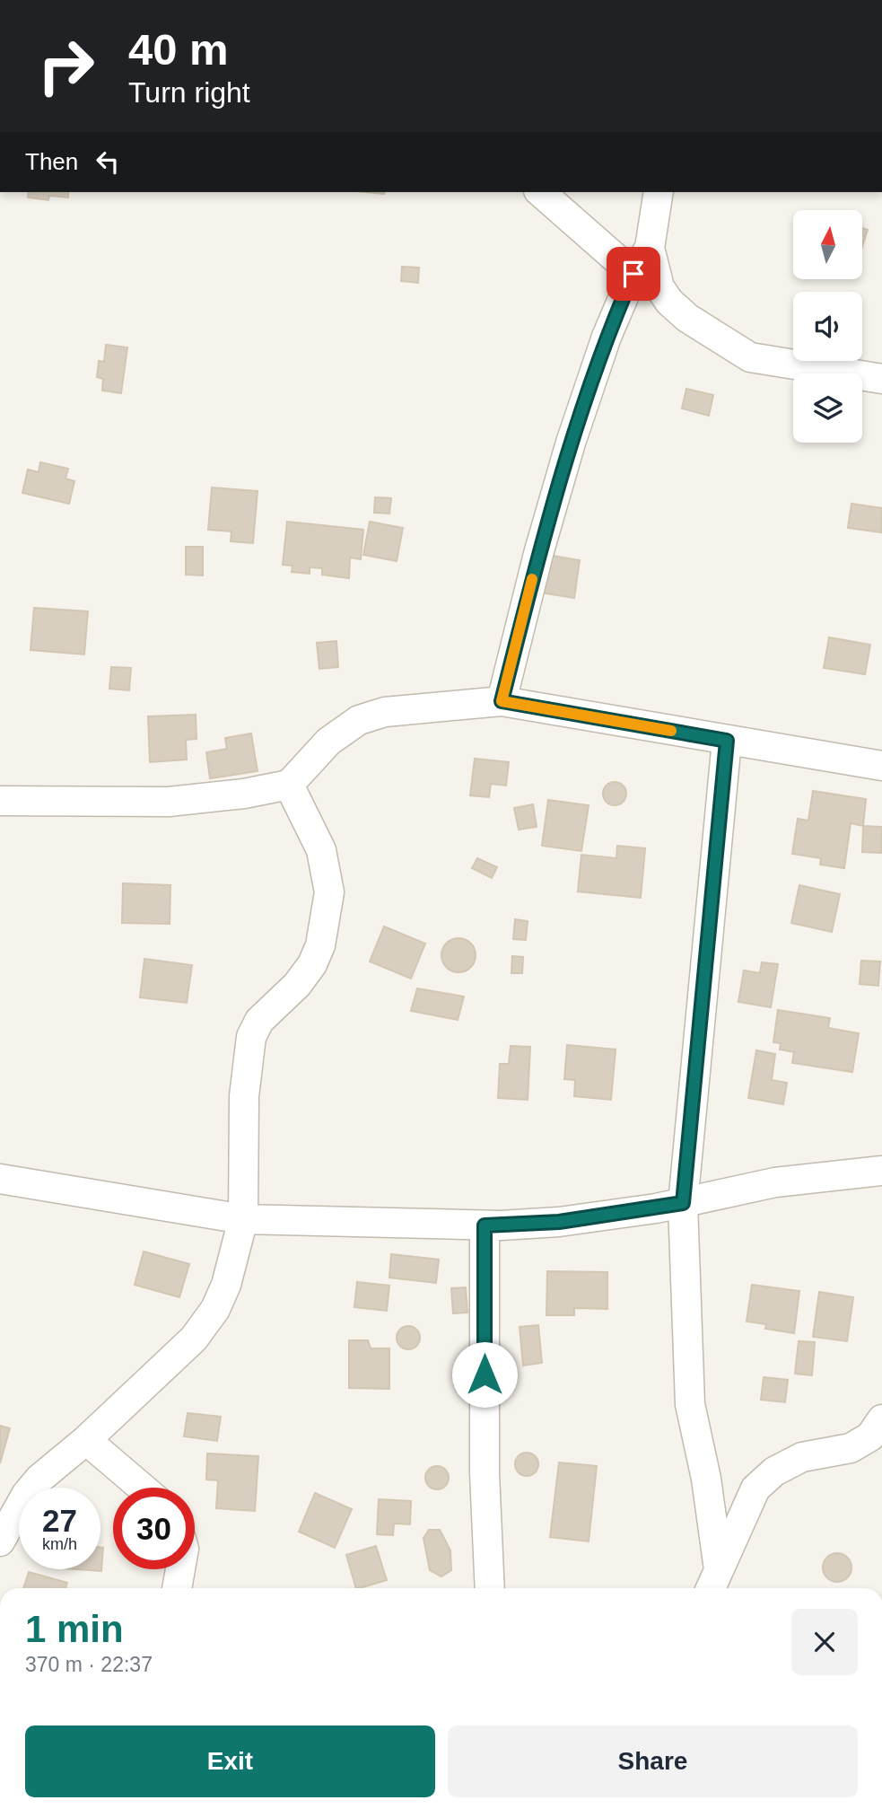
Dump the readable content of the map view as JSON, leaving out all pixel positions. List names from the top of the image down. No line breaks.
{"north":"top","page":{"turn":["40 m","Turn right"],"then":"Then","speed":"27 km/h","limit":"30","heading":["1 min","370 m · 22:37"],"buttons":["Exit","Share"]}}
